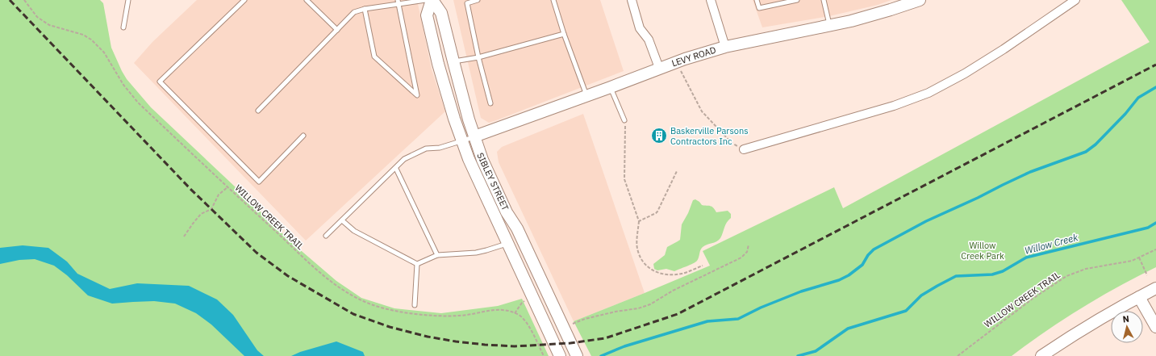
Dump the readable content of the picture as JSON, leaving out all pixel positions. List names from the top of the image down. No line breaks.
{"streets":{"street":["LEVY ROAD","SIBLEY STREET"],"path":["WILLOW CREEK TRAIL"]},"crossings":[["LEVY ROAD","SIBLEY STREET"]],"water":["Willow Creek"],"parks":["Willow Creek Park"],"places":{"building":["Baskerville Parsons Contractors Inc"]},"north":"top"}
